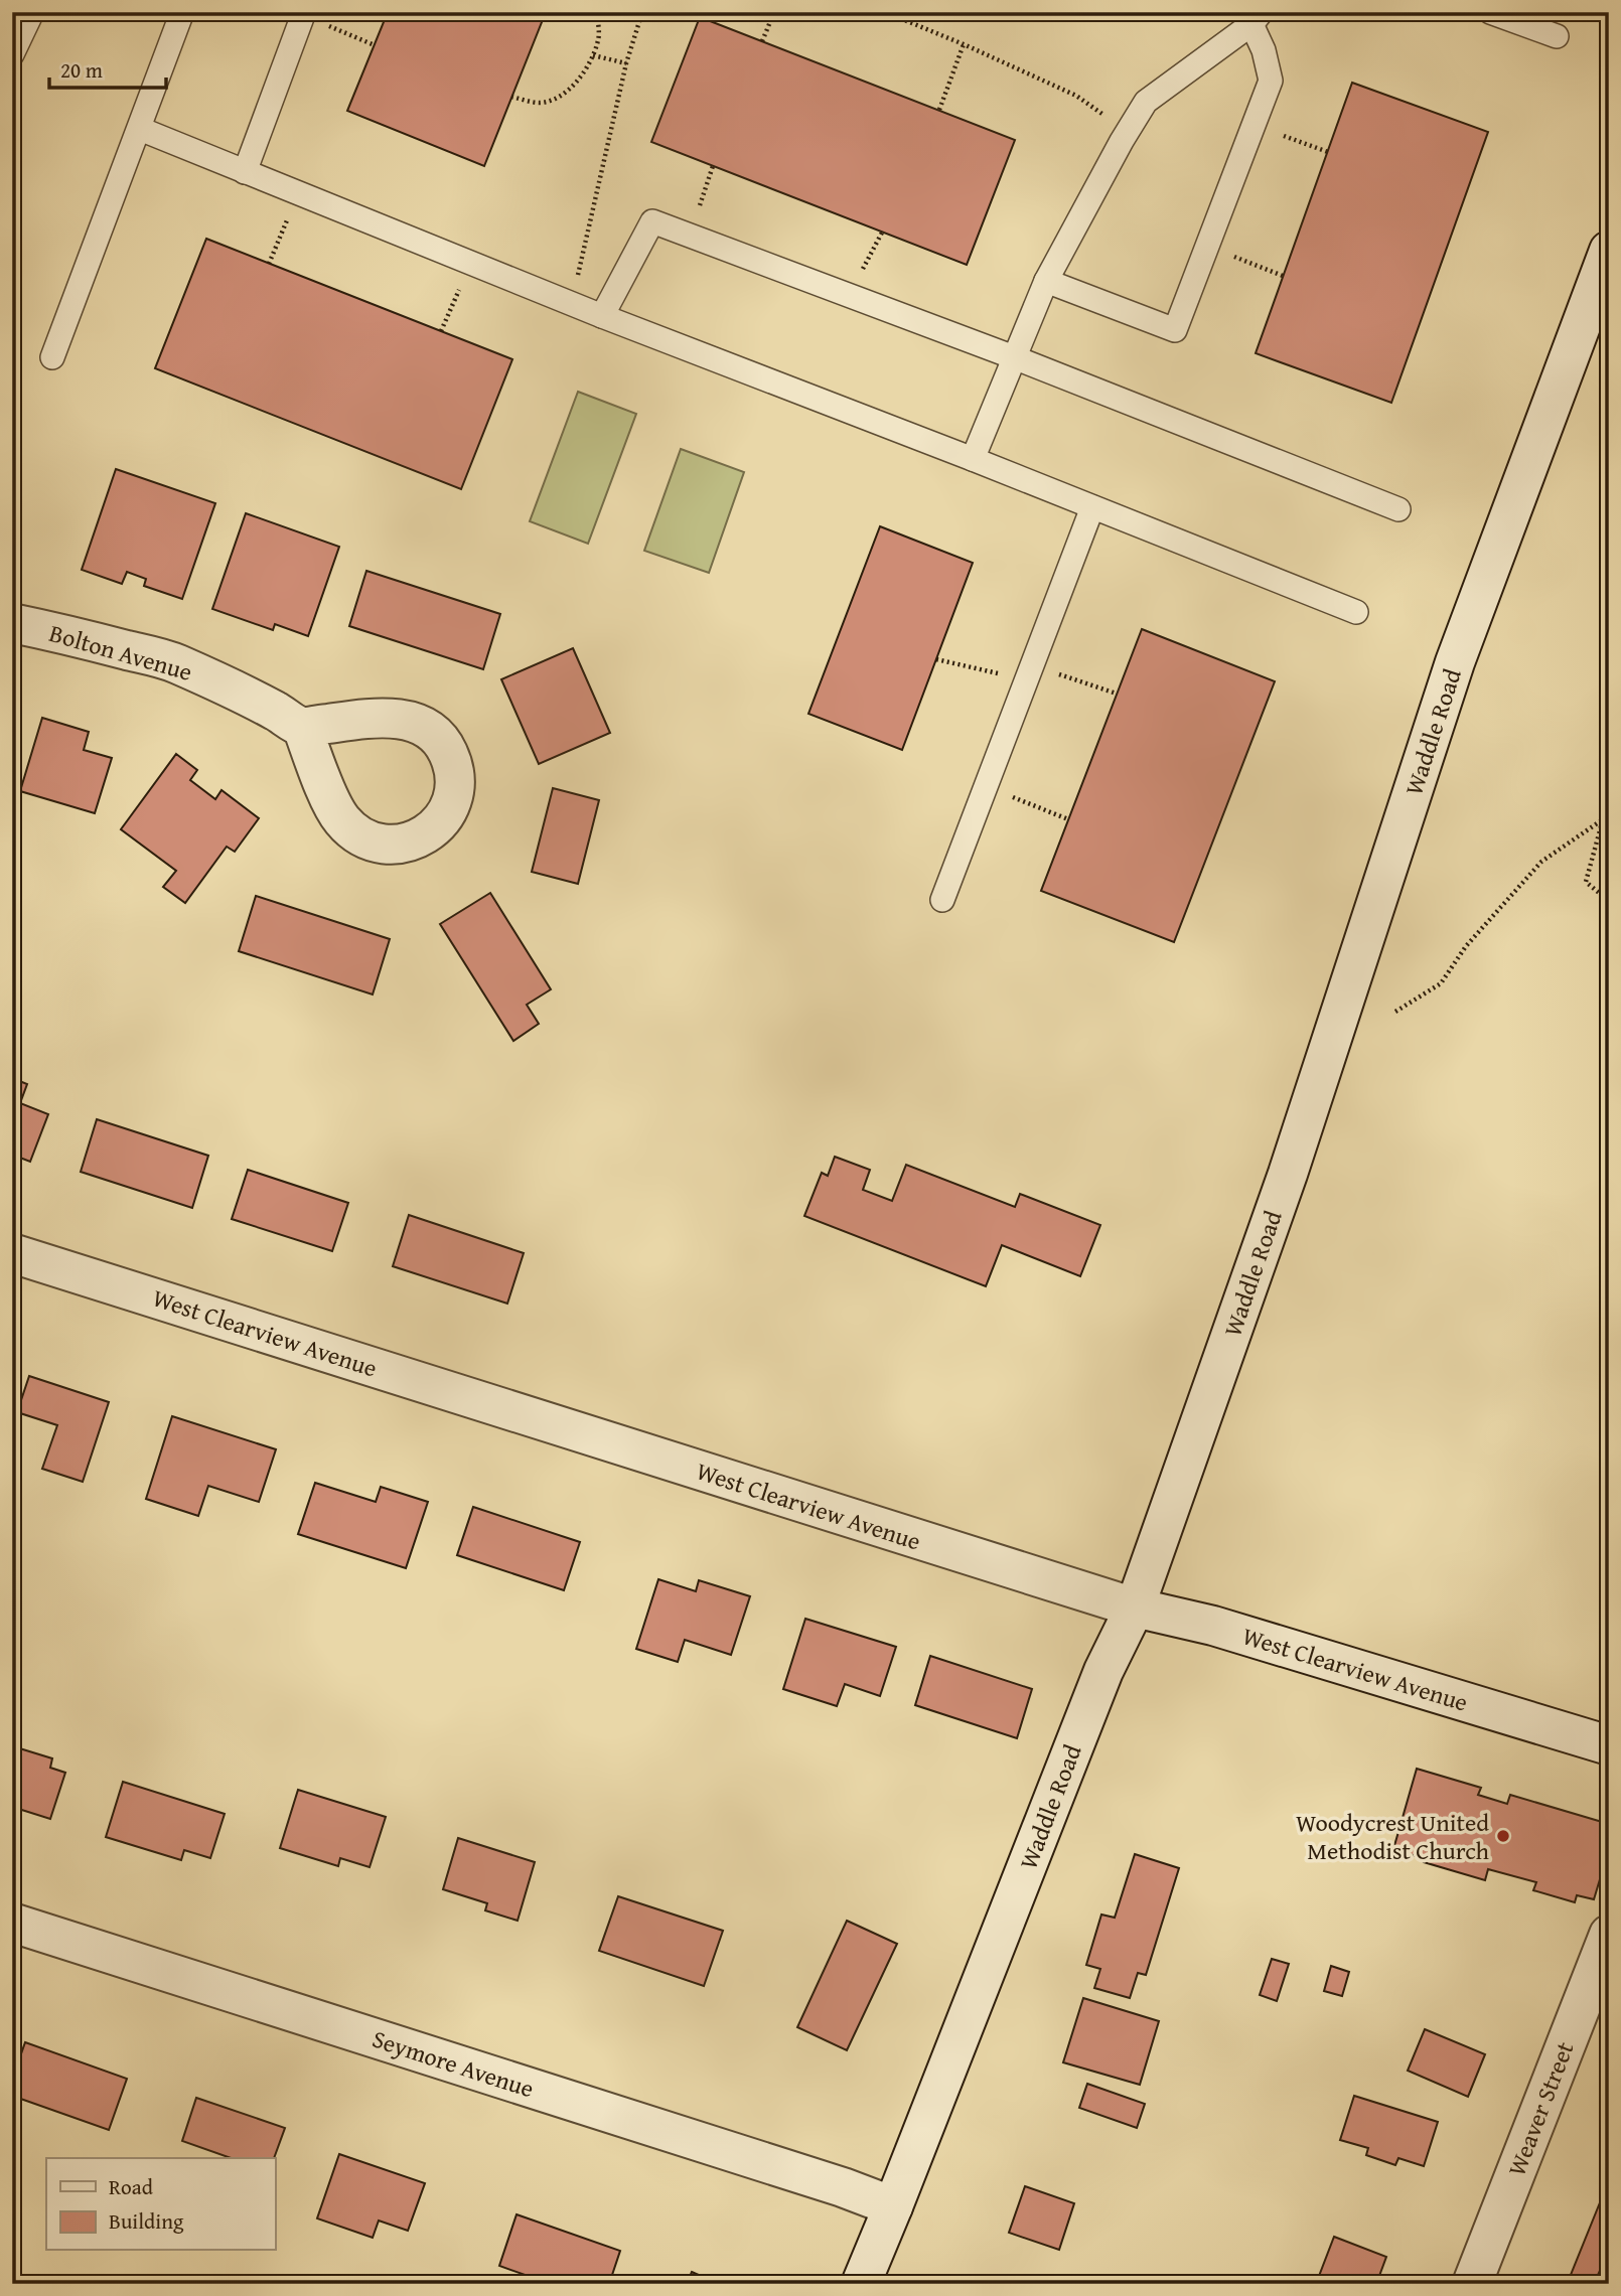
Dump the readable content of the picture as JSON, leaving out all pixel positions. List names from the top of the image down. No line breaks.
{"streets":{"street":["Bolton Avenue","Waddle Road","West Clearview Avenue","Seymore Avenue","Weaver Street"]},"crossings":[["Waddle Road","West Clearview Avenue"],["Waddle Road","Seymore Avenue"]],"places":["Woodycrest United Methodist Church"],"legend":["Road","Building"],"scale_bar":"20 m"}
